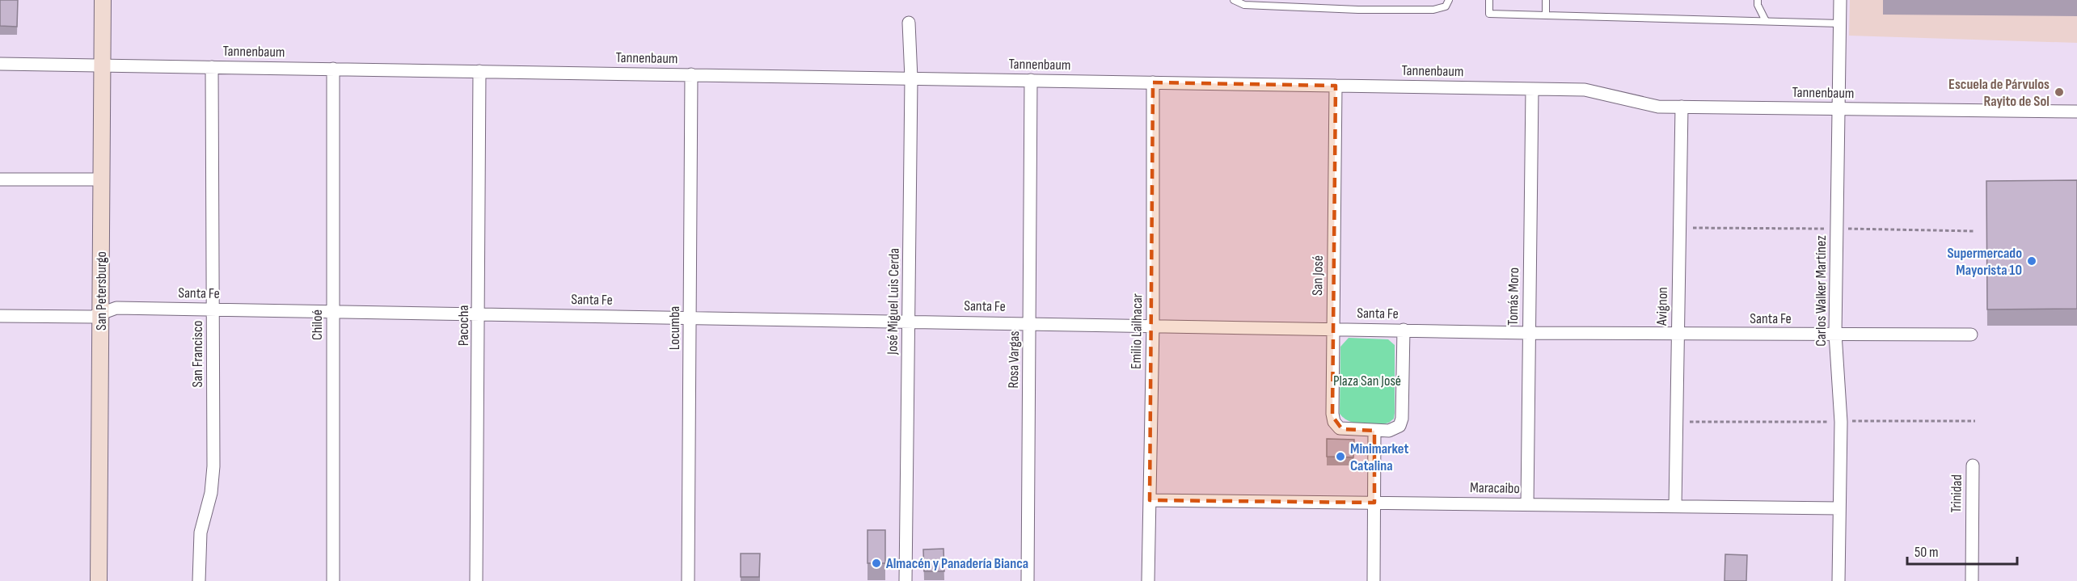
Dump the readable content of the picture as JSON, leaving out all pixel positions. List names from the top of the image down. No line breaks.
{"streets":{"street":["Tannenbaum","San José","San Petersburgo","Carlos Walker Martínez","Santa Fe","Tomás Moro","José Miguel Luis Cerda","Avignon","Chiloé","Pacocha","Locumba","Emilio Lailhacar","San Francisco","Rosa Vargas","Maracaibo","Trinidad"]},"crossings":[["Tannenbaum","San José"],["Tannenbaum","San Petersburgo"],["Tannenbaum","Carlos Walker Martínez"],["Tannenbaum","Tomás Moro"],["Tannenbaum","José Miguel Luis Cerda"],["Tannenbaum","Avignon"],["Tannenbaum","Chiloé"],["Tannenbaum","Pacocha"],["Tannenbaum","Locumba"],["Tannenbaum","Emilio Lailhacar"],["Tannenbaum","San Francisco"],["Tannenbaum","Rosa Vargas"],["San José","Santa Fe"],["San Petersburgo","Santa Fe"],["Carlos Walker Martínez","Santa Fe"],["Carlos Walker Martínez","Maracaibo"],["Santa Fe","Tomás Moro"],["Santa Fe","José Miguel Luis Cerda"],["Santa Fe","Avignon"],["Santa Fe","Chiloé"],["Santa Fe","Pacocha"],["Santa Fe","Locumba"],["Santa Fe","Emilio Lailhacar"],["Santa Fe","San Francisco"],["Santa Fe","Rosa Vargas"],["Tomás Moro","Maracaibo"],["Avignon","Maracaibo"],["Emilio Lailhacar","Maracaibo"]],"parks":["Plaza San José"],"places":["Escuela de Párvulos Rayito de Sol","Supermercado Mayorista 10","Minimarket Catalina","Almacén y Panadería Bianca"],"scale_bar":"50 m"}
